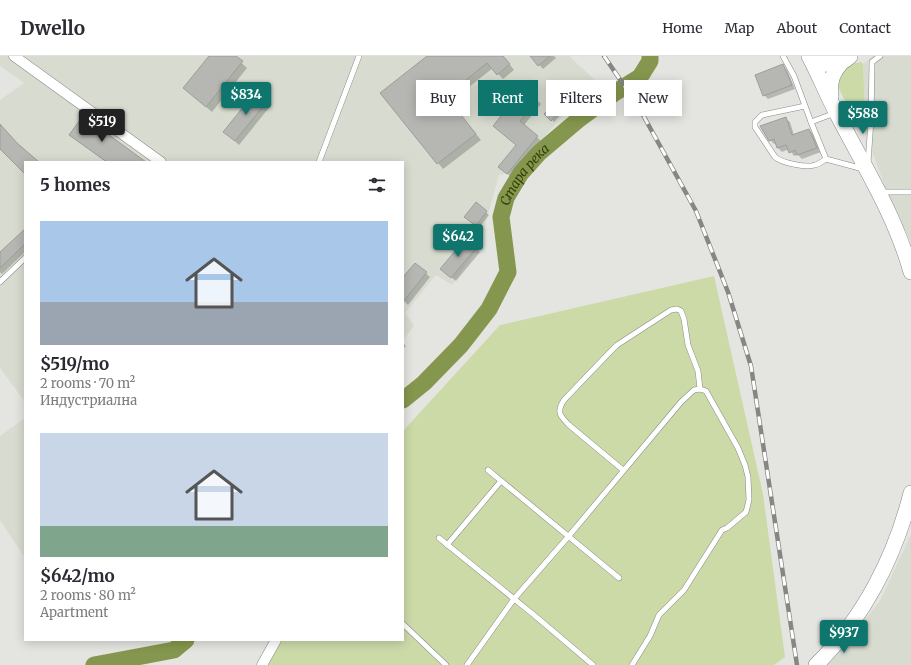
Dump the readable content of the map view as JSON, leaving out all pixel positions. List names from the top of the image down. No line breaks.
{"water":["Стара река"],"page":{"header":"Dwello","nav":["Home","Map","About","Contact"],"chip":["Buy","Rent","Filters","New"],"price":["$834","$588","$519","$642","$937"],"heading":"5 homes","list":[{"name":"$519/mo","note":"2 rooms · 70 m² · Индустриална"},{"name":"$642/mo","note":"2 rooms · 80 m² · Apartment"}]}}
